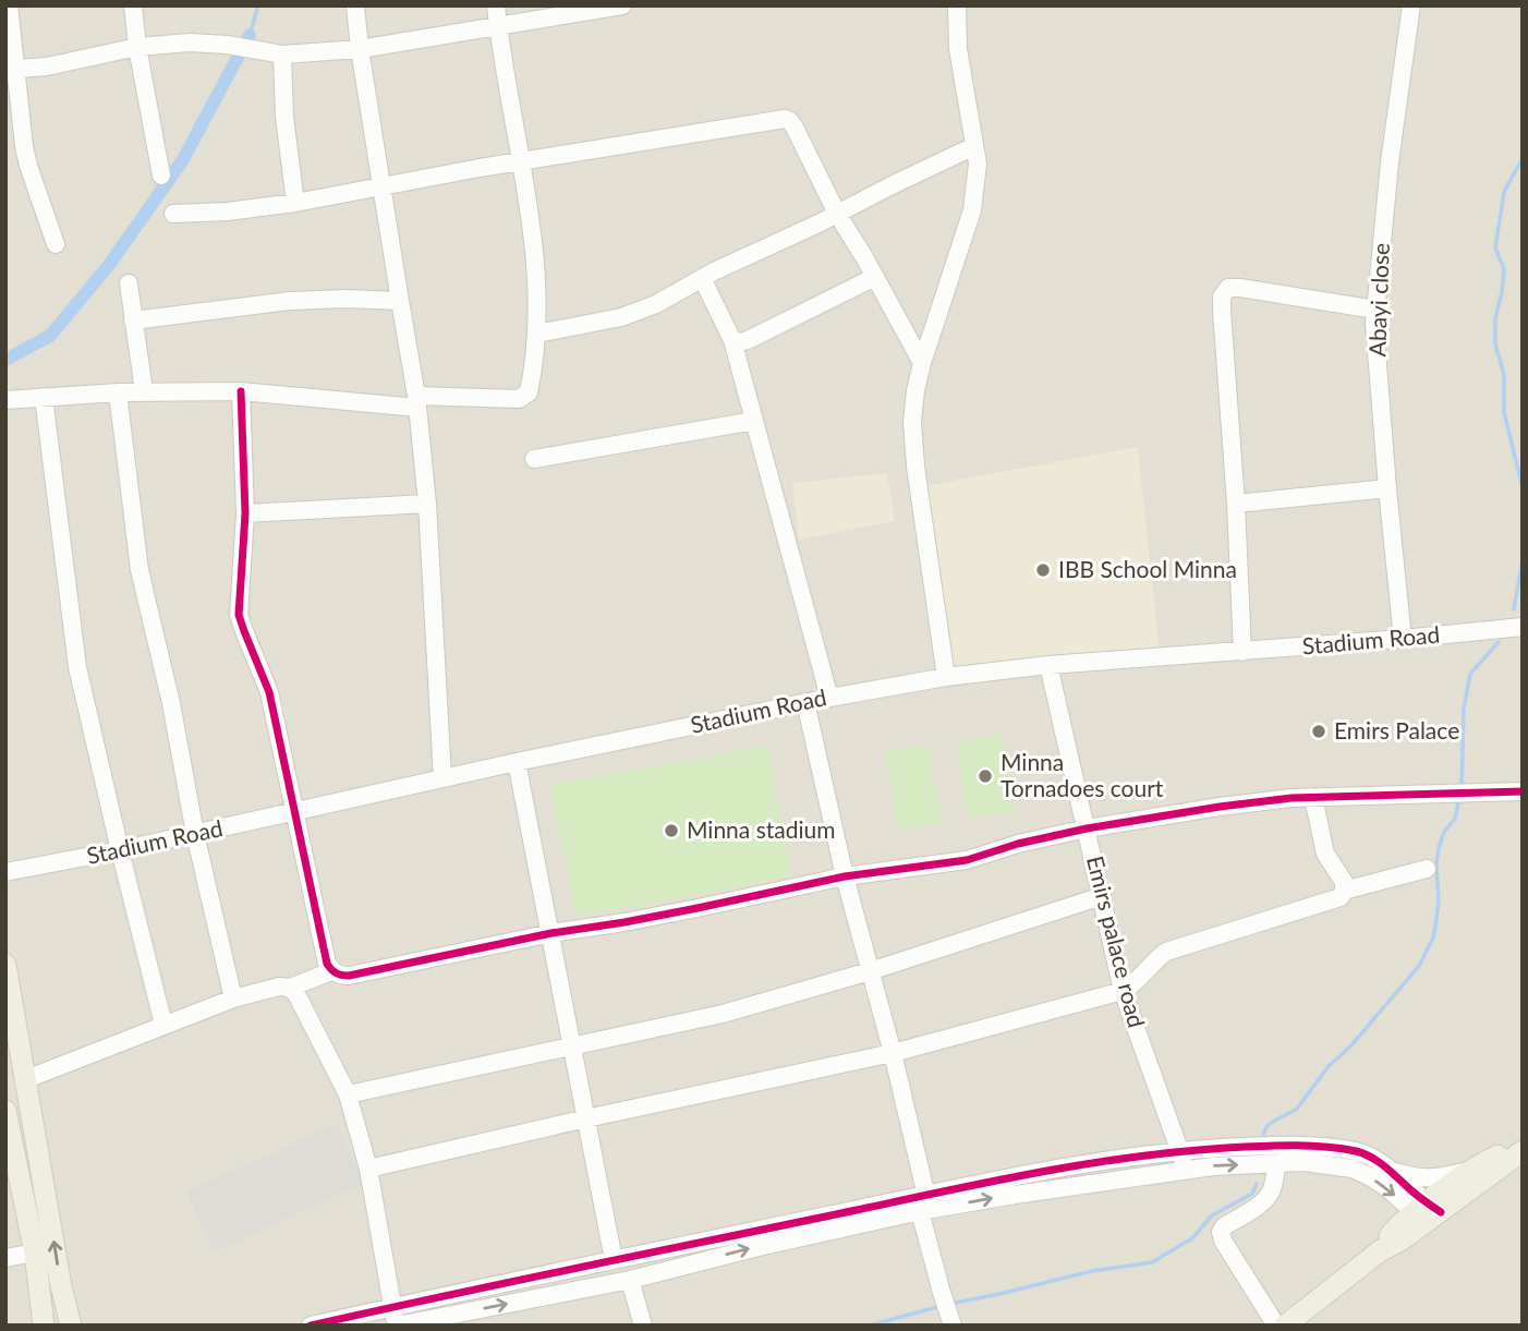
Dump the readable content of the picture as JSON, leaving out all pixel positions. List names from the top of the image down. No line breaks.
{"streets":{"street":["Abayi close","Stadium Road","Emirs palace road"]},"crossings":[["Abayi close","Stadium Road"],["Stadium Road","Emirs palace road"]],"places":["IBB School Minna","Emirs Palace","Minna Tornadoes court","Minna stadium"]}
